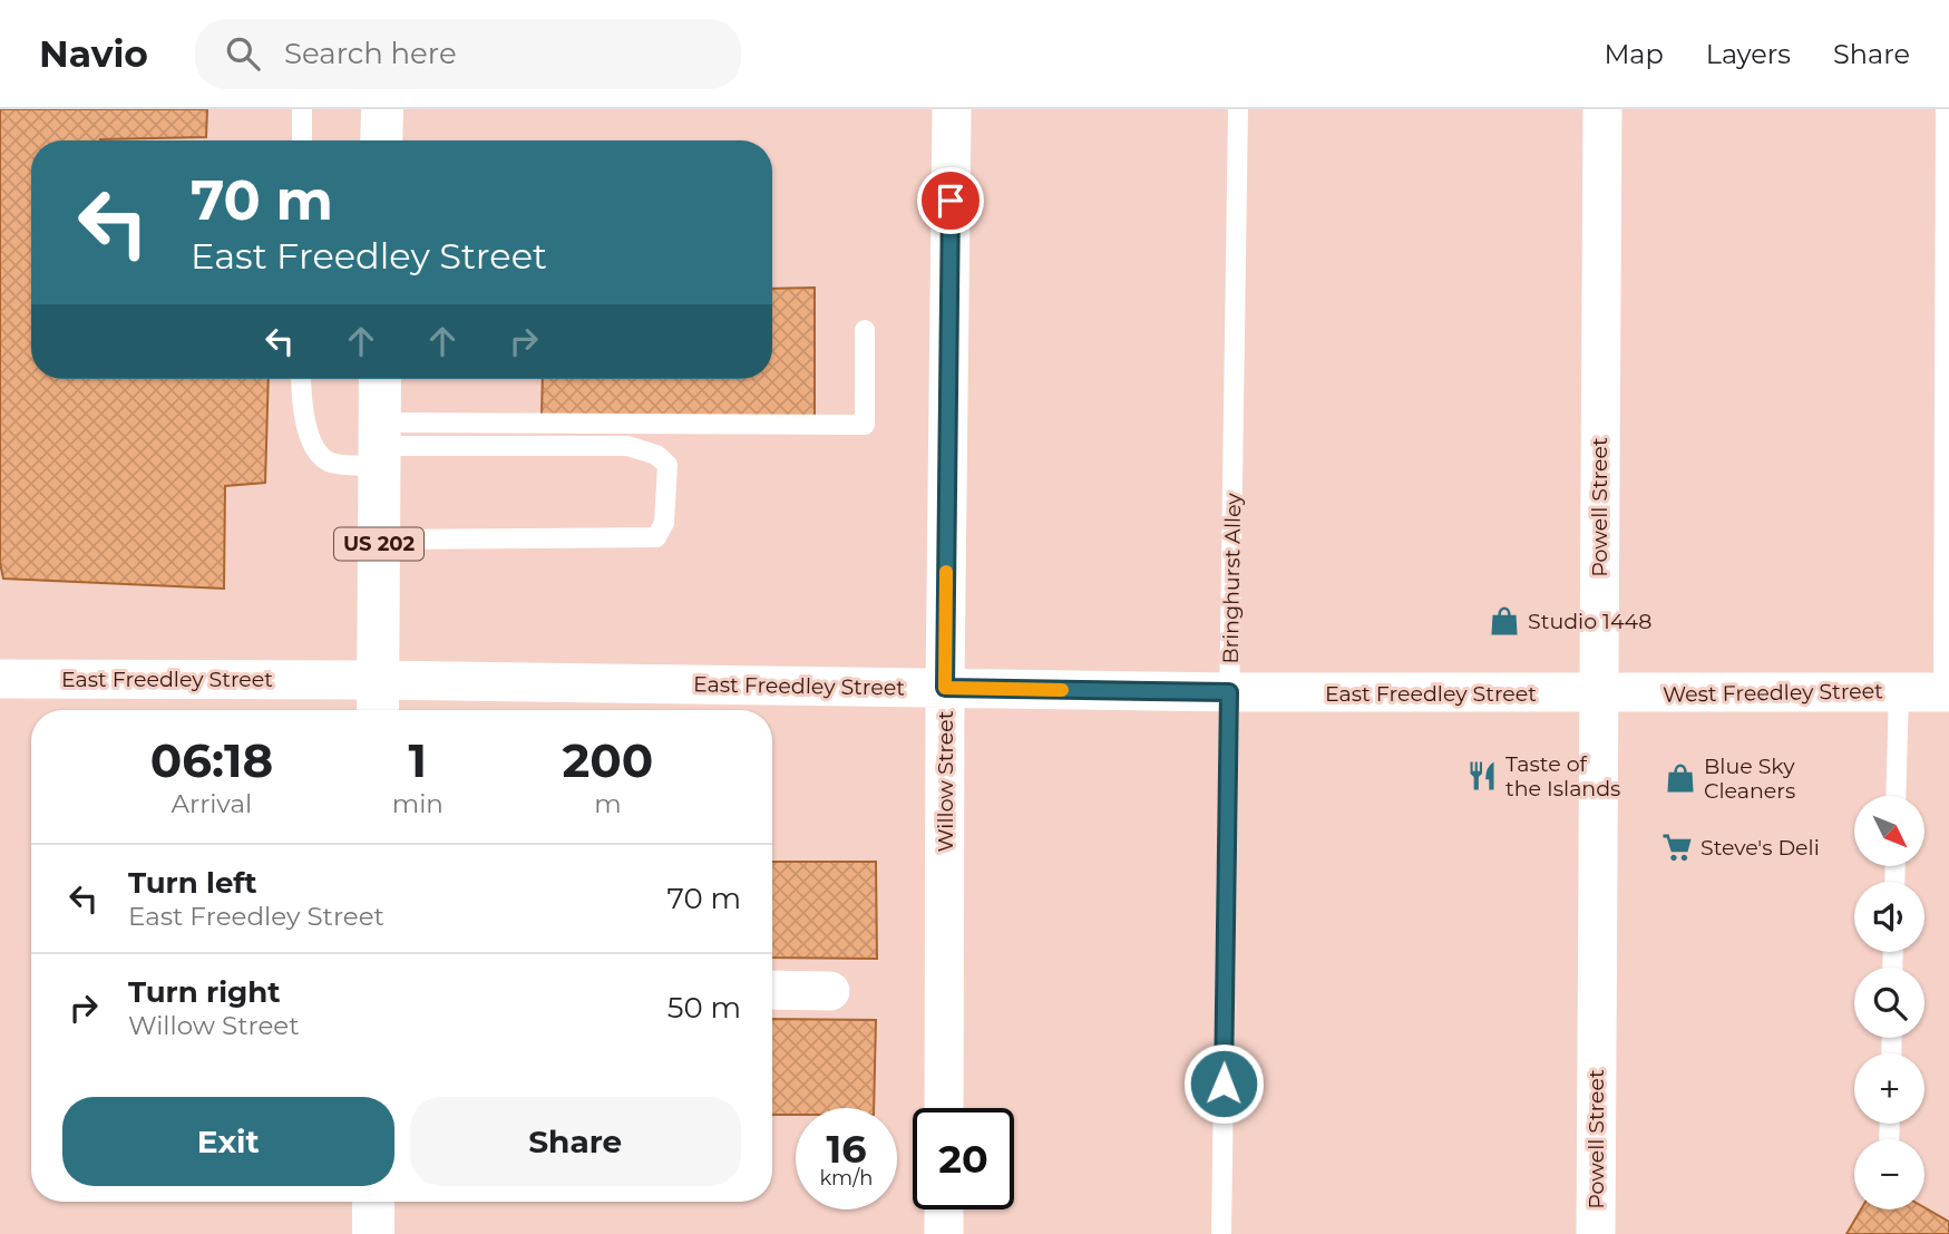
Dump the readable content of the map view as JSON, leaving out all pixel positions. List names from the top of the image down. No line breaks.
{"streets":{"highway":["US 202"],"street":["Powell Street","East Freedley Street","West Freedley Street","Willow Street"],"lane":["Bringhurst Alley"]},"crossings":[["Powell Street","East Freedley Street"],["Powell Street","West Freedley Street"],["US 202","East Freedley Street"],["Bringhurst Alley","East Freedley Street"],["East Freedley Street","West Freedley Street"],["East Freedley Street","Willow Street"]],"places":{"shop":["Studio 1448","Blue Sky Cleaners"],"restaurant":["Taste of the Islands"],"supermarket":["Steve's Deli"]},"north":"bottom right","page":{"header":"Navio","search":"Search here","nav":["Map","Layers","Share"],"turn":["70 m","East Freedley Street"],"eta":["06:18","Arrival","1","min","200","m"],"map_buttons":["+","−"],"list":[{"name":"Turn left","note":"East Freedley Street","value":"70 m"},{"name":"Turn right","note":"Willow Street","value":"50 m"}],"buttons":["Exit","Share"],"speed":"16 km/h","limit":"20"}}
